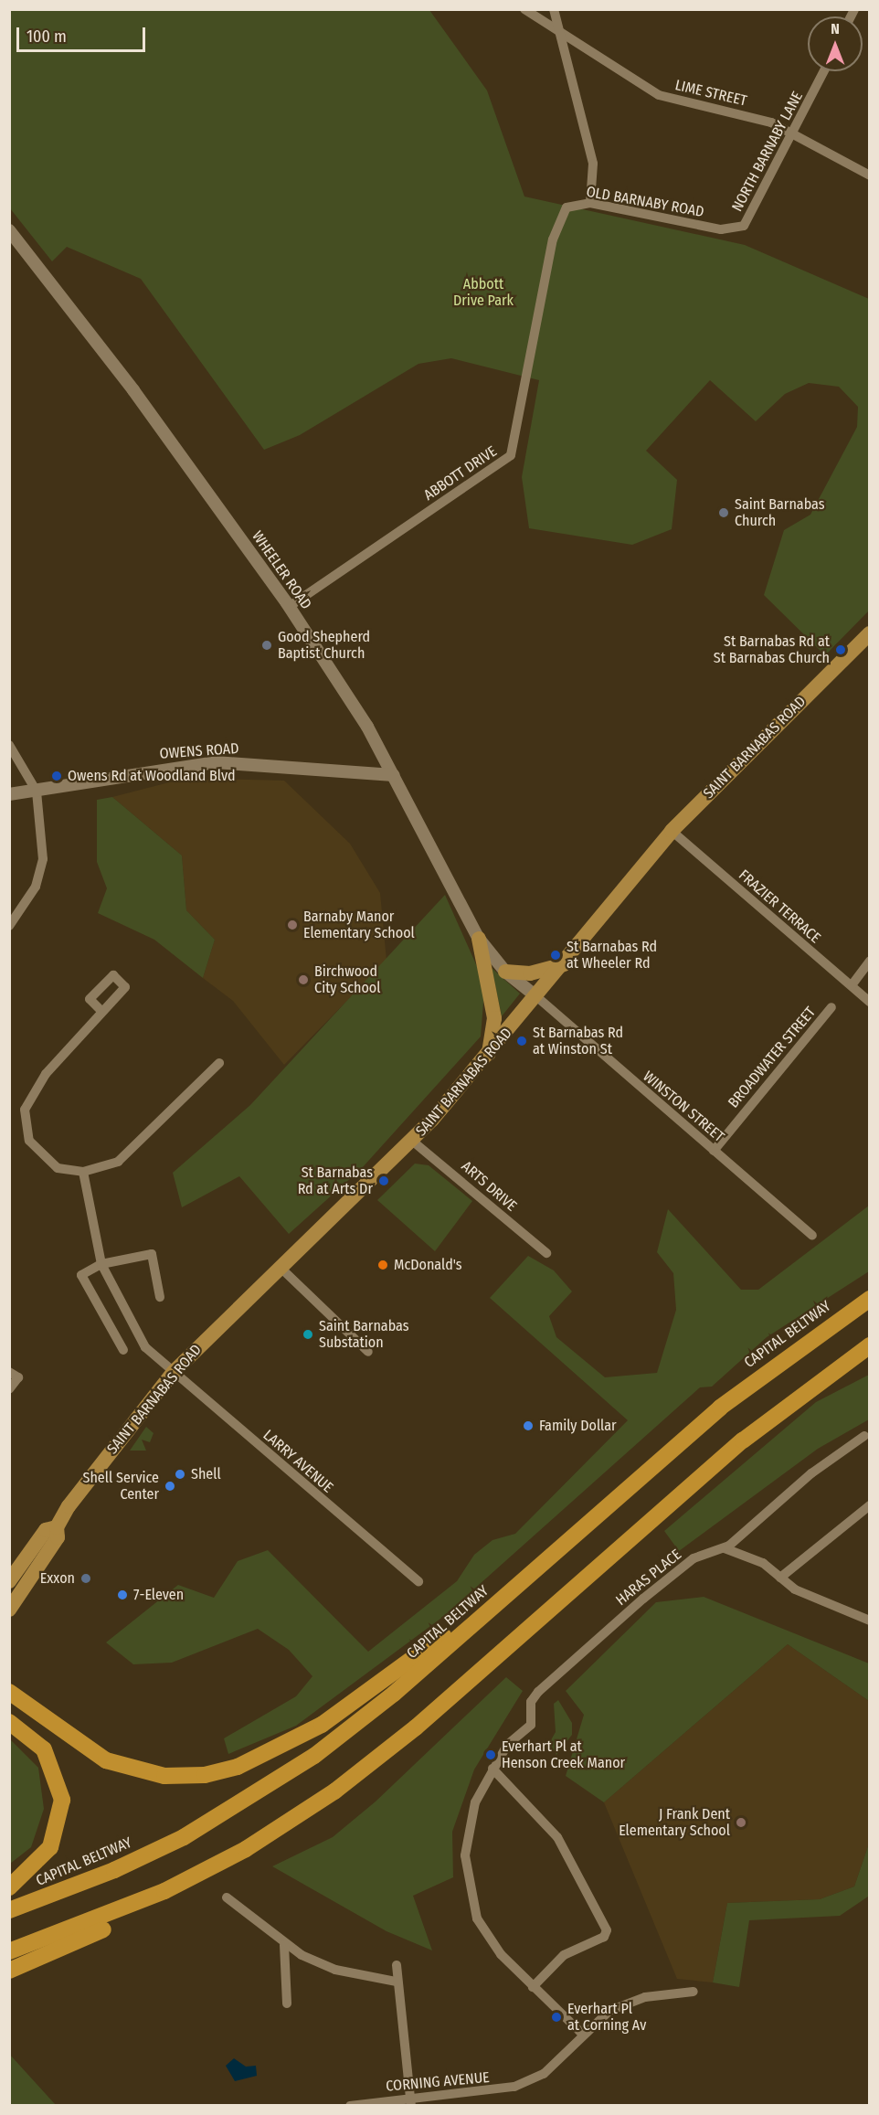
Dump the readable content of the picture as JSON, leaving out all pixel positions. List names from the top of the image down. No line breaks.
{"streets":{"highway":["CAPITAL BELTWAY"],"main road":["WHEELER ROAD","SAINT BARNABAS ROAD","OWENS ROAD"],"street":["LIME STREET","NORTH BARNABY LANE","OLD BARNABY ROAD","ABBOTT DRIVE","FRAZIER TERRACE","BROADWATER STREET","WINSTON STREET","ARTS DRIVE","LARRY AVENUE","HARAS PLACE","CORNING AVENUE"]},"crossings":[["LIME STREET","NORTH BARNABY LANE"],["NORTH BARNABY LANE","OLD BARNABY ROAD"],["OLD BARNABY ROAD","ABBOTT DRIVE"],["ABBOTT DRIVE","WHEELER ROAD"],["WHEELER ROAD","SAINT BARNABAS ROAD"],["WHEELER ROAD","OWENS ROAD"],["WHEELER ROAD","WINSTON STREET"],["SAINT BARNABAS ROAD","FRAZIER TERRACE"],["SAINT BARNABAS ROAD","WINSTON STREET"],["SAINT BARNABAS ROAD","ARTS DRIVE"],["SAINT BARNABAS ROAD","LARRY AVENUE"],["BROADWATER STREET","WINSTON STREET"]],"parks":["Abbott Drive Park"],"places":["Saint Barnabas Church","Good Shepherd Baptist Church","St Barnabas Rd at St Barnabas Church","Owens Rd at Woodland Blvd","Barnaby Manor Elementary School","St Barnabas Rd at Wheeler Rd","Birchwood City School","St Barnabas Rd at Winston St","St Barnabas Rd at Arts Dr","McDonald's","Saint Barnabas Substation","Family Dollar","Shell","Shell Service Center","Exxon","7-Eleven","Everhart Pl at Henson Creek Manor","J Frank Dent Elementary School","Everhart Pl at Corning Av"],"scale_bar":"100 m","north":"top"}
